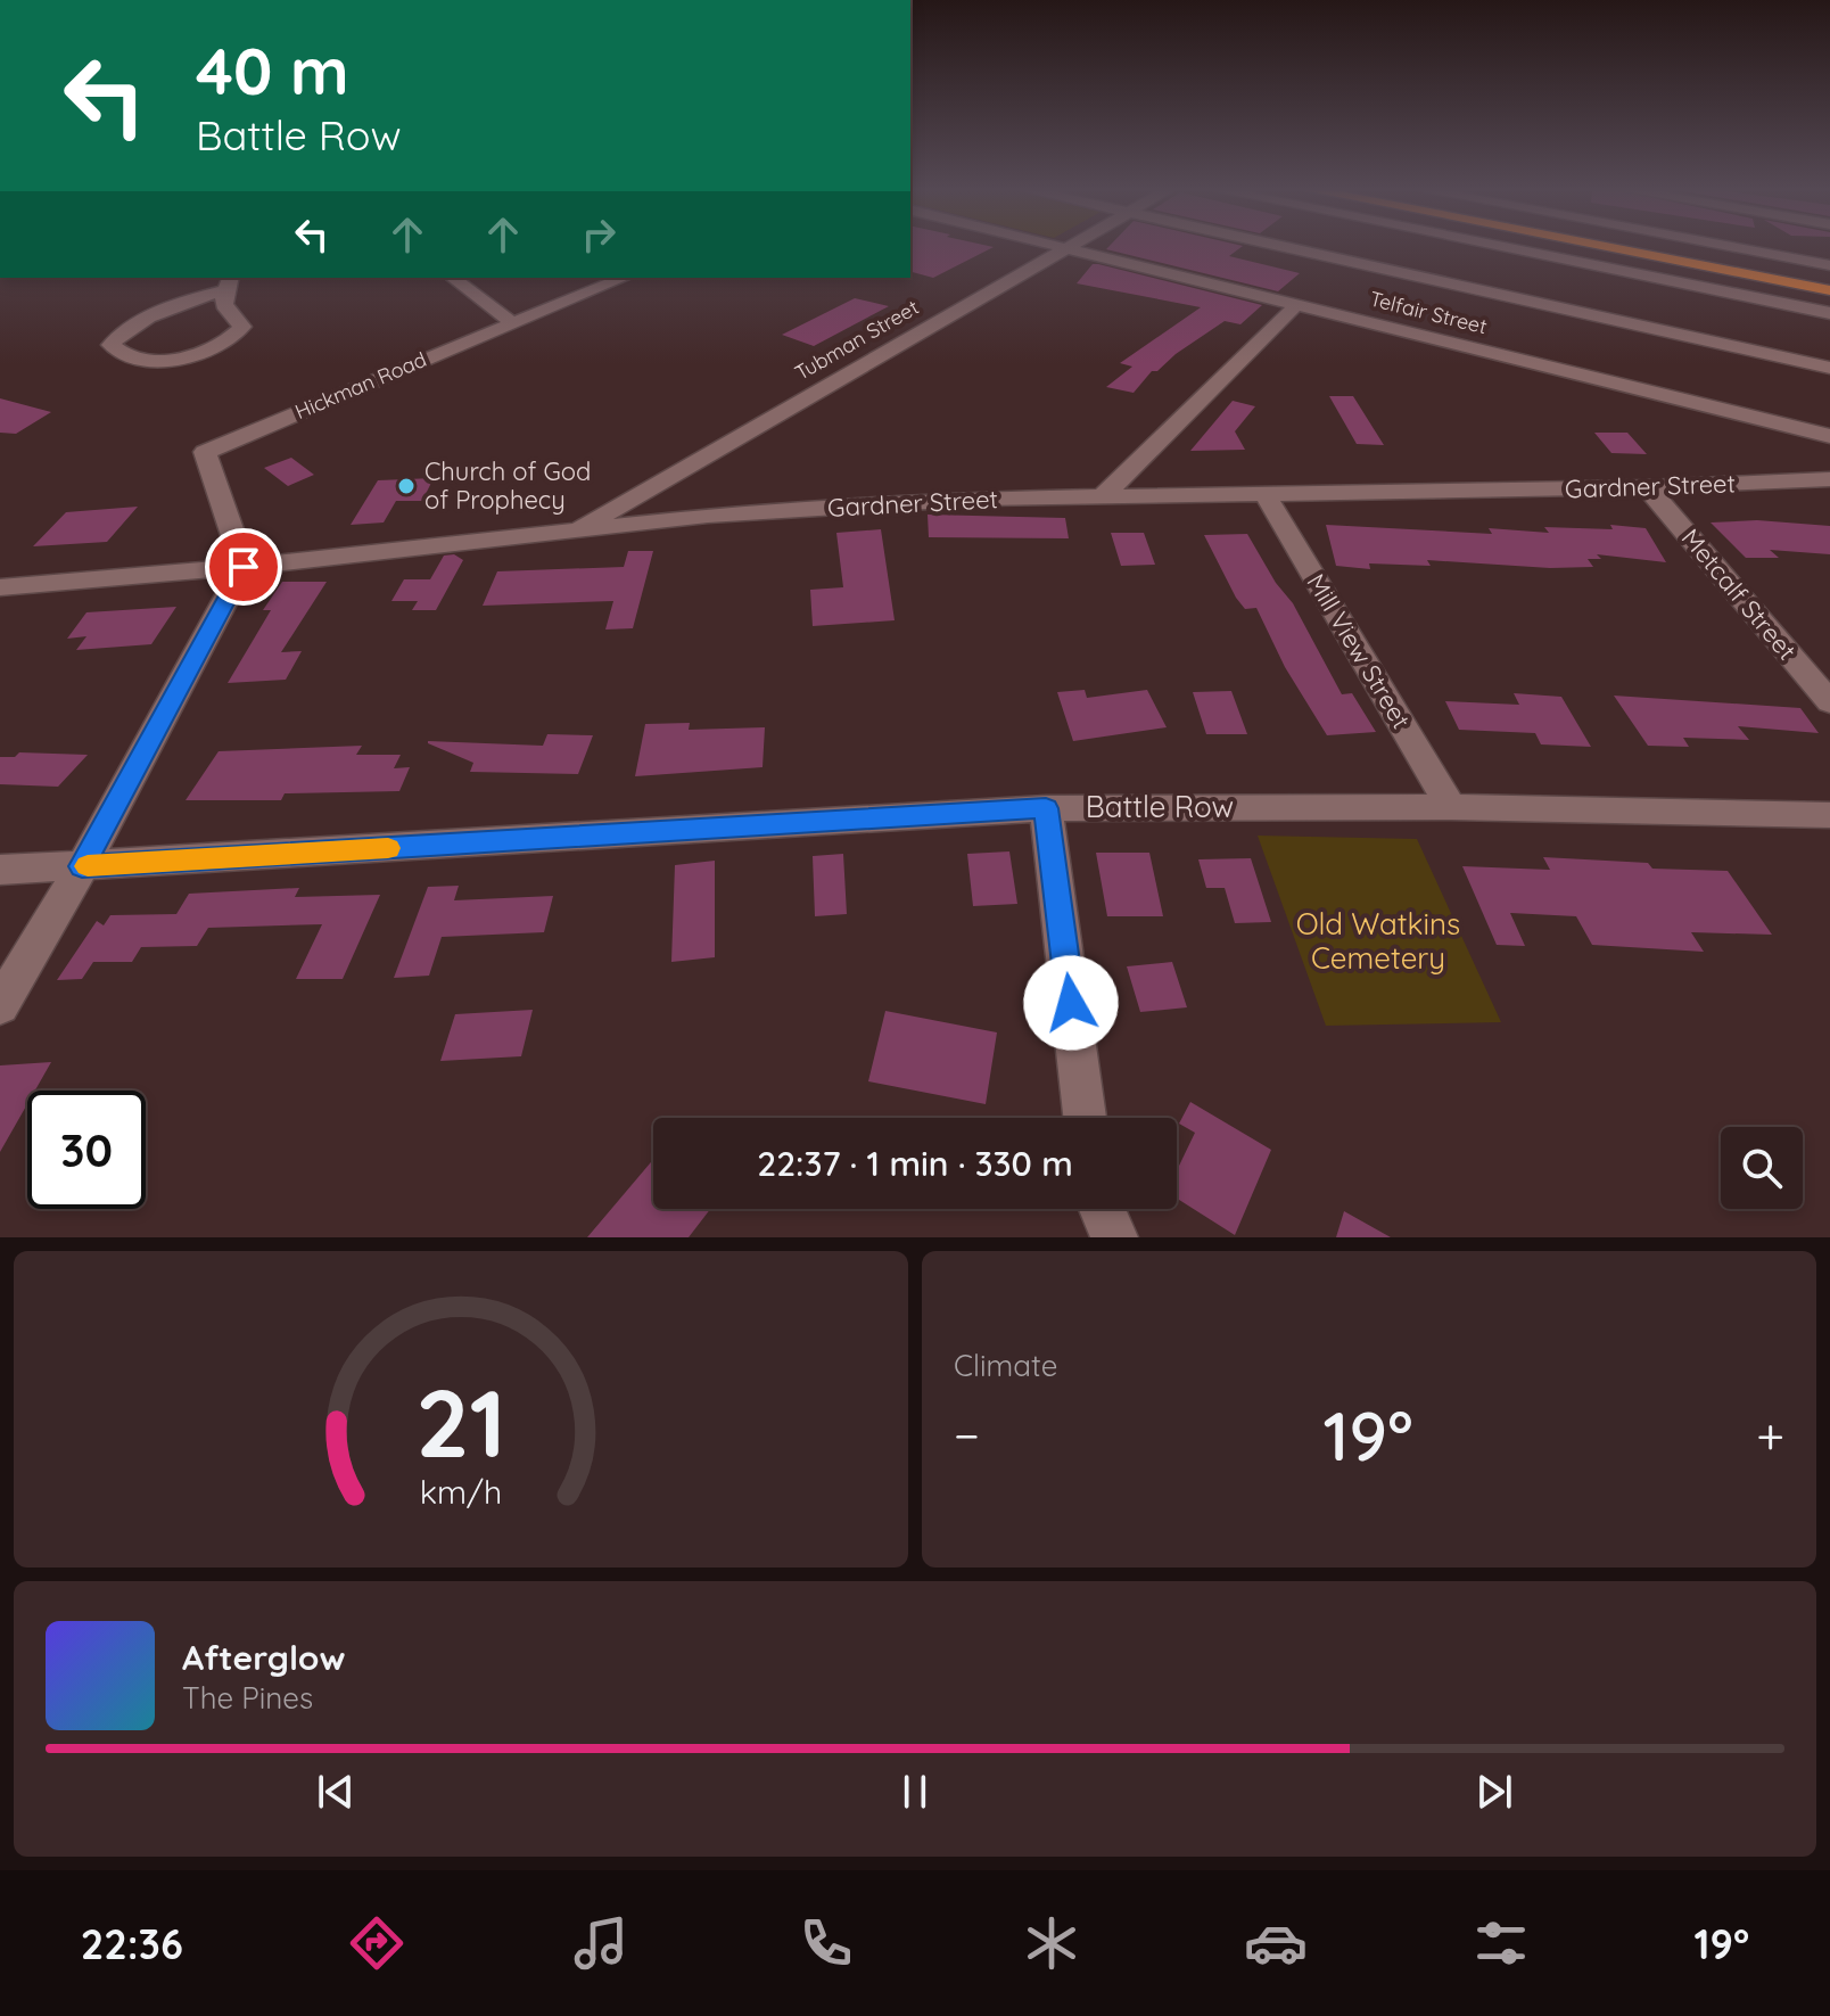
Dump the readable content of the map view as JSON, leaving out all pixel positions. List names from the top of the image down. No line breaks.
{"streets":{"street":["Telfair Street","Tubman Street","Hickman Road","Gardner Street","Metcalf Street","Mill View Street","Battle Row"]},"crossings":[["Tubman Street","Gardner Street"],["Hickman Road","Gardner Street"],["Gardner Street","Metcalf Street"],["Gardner Street","Mill View Street"],["Mill View Street","Battle Row"]],"parks":["Old Watkins Cemetery"],"places":["Church of God of Prophecy"],"page":{"turn":["40 m","Battle Row"],"limit":"30","trip":"22:37 · 1 min · 330 m","tile":"Climate","heat":["−","19°","+"],"song":["Afterglow","The Pines"],"tabs":["22:36","19°"],"gauge":["21","km/h"]}}
